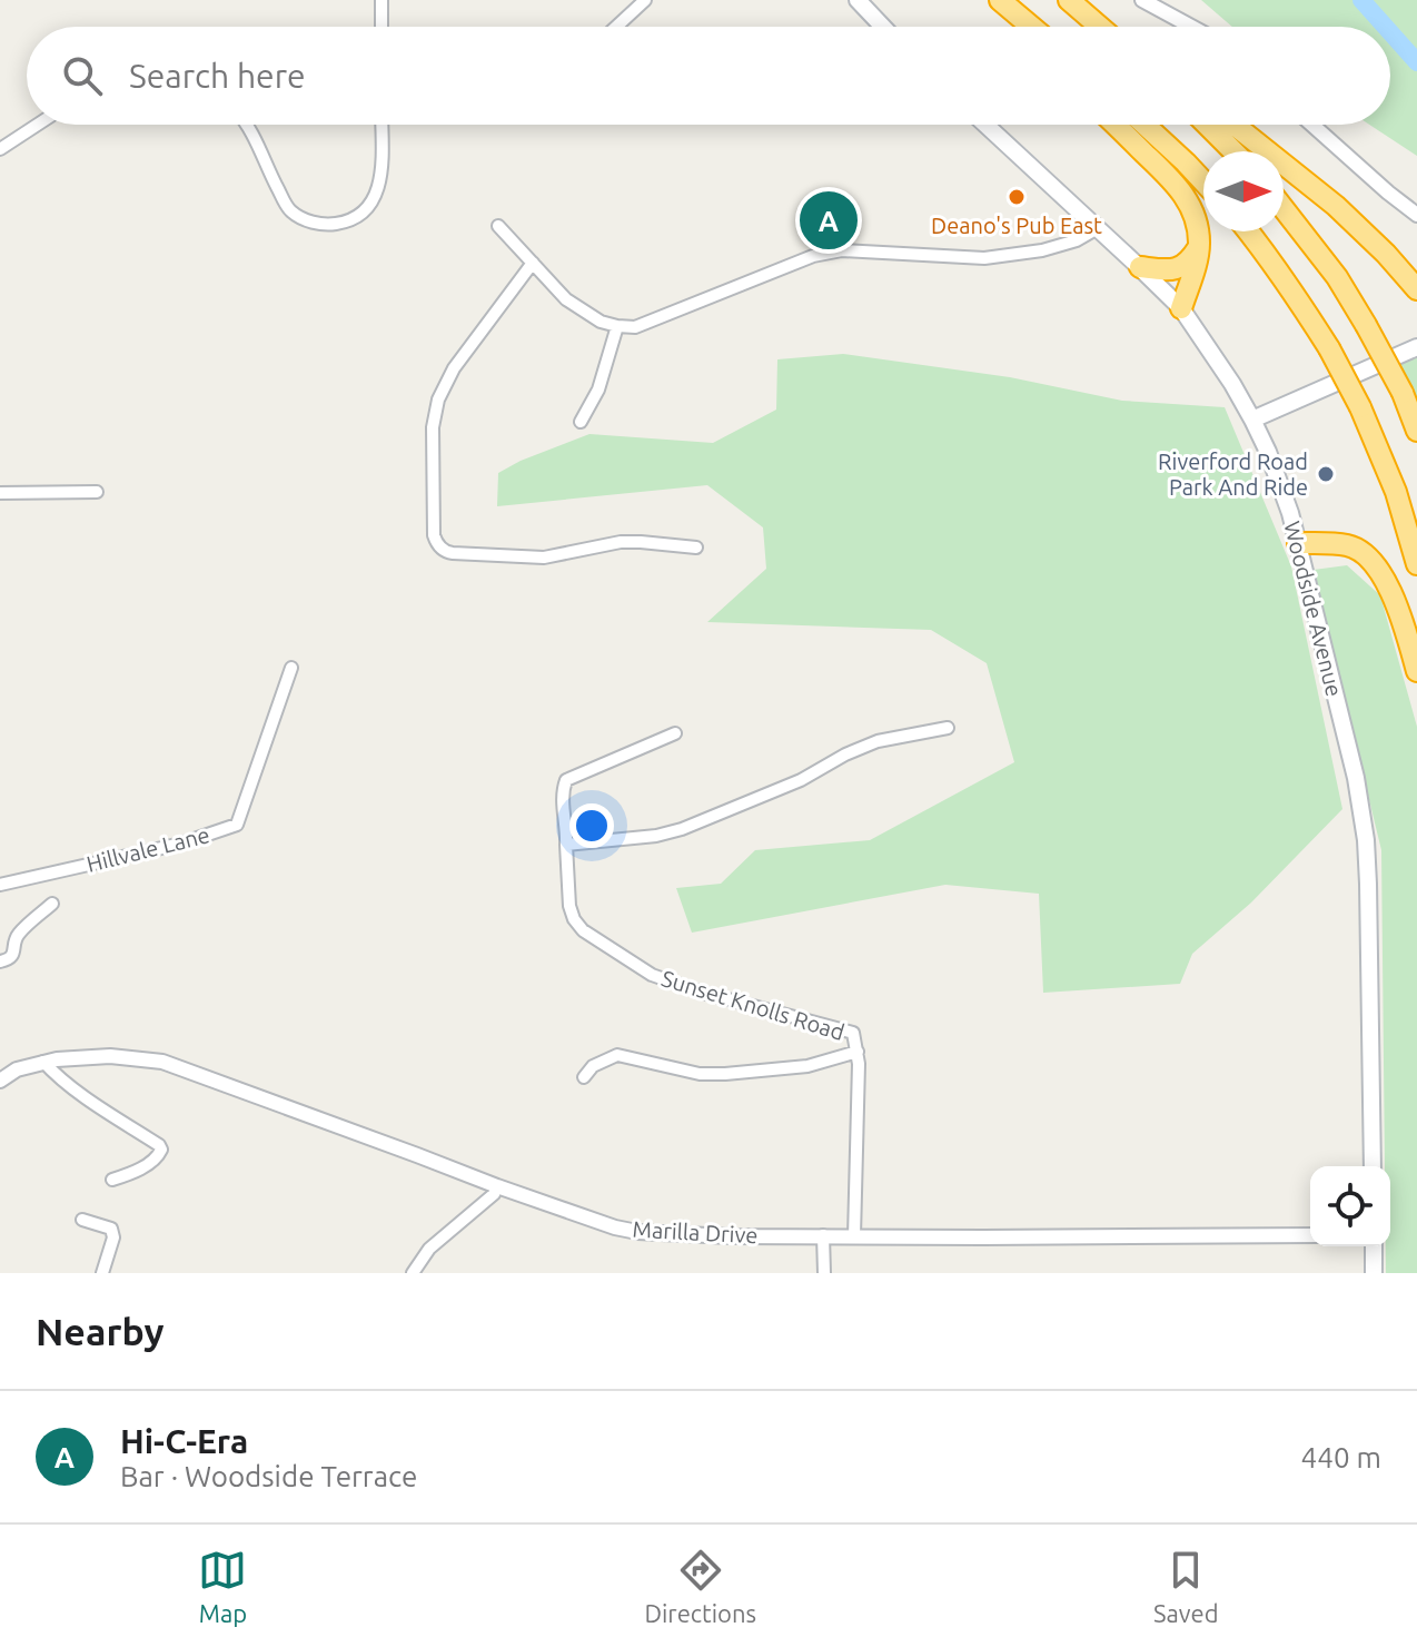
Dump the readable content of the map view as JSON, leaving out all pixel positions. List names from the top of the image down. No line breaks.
{"streets":{"main road":["Woodside Avenue"],"street":["Hillvale Lane","Sunset Knolls Road","Marilla Drive"]},"crossings":[["Sunset Knolls Road","Marilla Drive"]],"places":["Deano's Pub East","Riverford Road Park And Ride"],"north":"right","page":{"search":"Search here","pins":"A","heading":"Nearby","list":[{"mark":"A","name":"Hi-C-Era","note":"Bar · Woodside Terrace","value":"440 m"}],"nav":["Map","Directions","Saved"]}}
